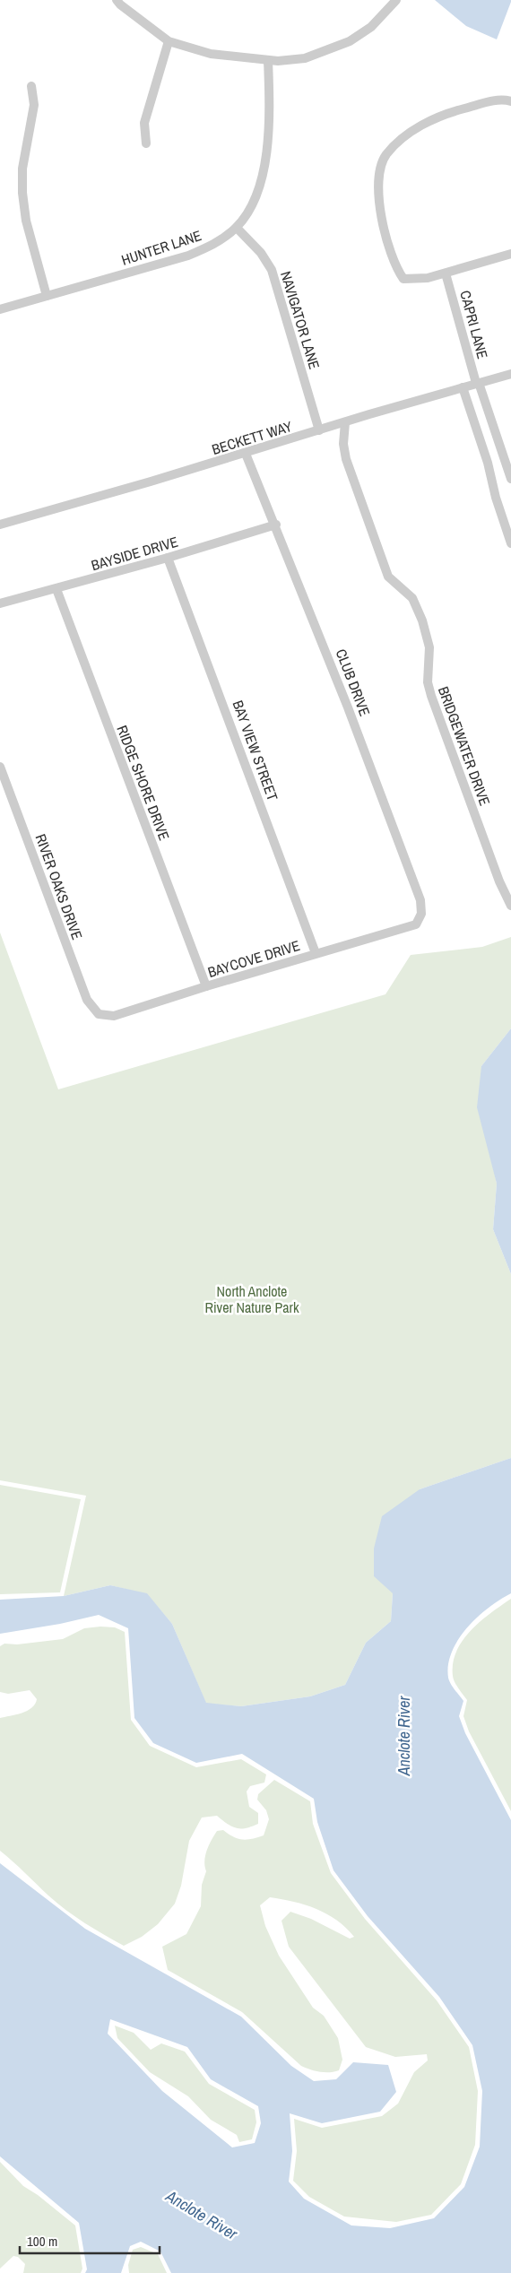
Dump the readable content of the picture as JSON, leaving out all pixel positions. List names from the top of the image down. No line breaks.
{"streets":{"street":["HUNTER LANE","NAVIGATOR LANE","CAPRI LANE","BECKETT WAY","BAYSIDE DRIVE","CLUB DRIVE","BRIDGEWATER DRIVE","BAY VIEW STREET","RIDGE SHORE DRIVE","RIVER OAKS DRIVE","BAYCOVE DRIVE"]},"crossings":[["HUNTER LANE","NAVIGATOR LANE"],["NAVIGATOR LANE","BECKETT WAY"],["CAPRI LANE","BECKETT WAY"],["BECKETT WAY","CLUB DRIVE"],["BECKETT WAY","BRIDGEWATER DRIVE"],["BAYSIDE DRIVE","CLUB DRIVE"],["BAYSIDE DRIVE","BAY VIEW STREET"],["BAYSIDE DRIVE","RIDGE SHORE DRIVE"],["CLUB DRIVE","BAYCOVE DRIVE"],["BAY VIEW STREET","BAYCOVE DRIVE"],["RIDGE SHORE DRIVE","BAYCOVE DRIVE"],["RIVER OAKS DRIVE","BAYCOVE DRIVE"]],"water":["Anclote River"],"parks":["North Anclote River Nature Park"],"scale_bar":"100 m"}
